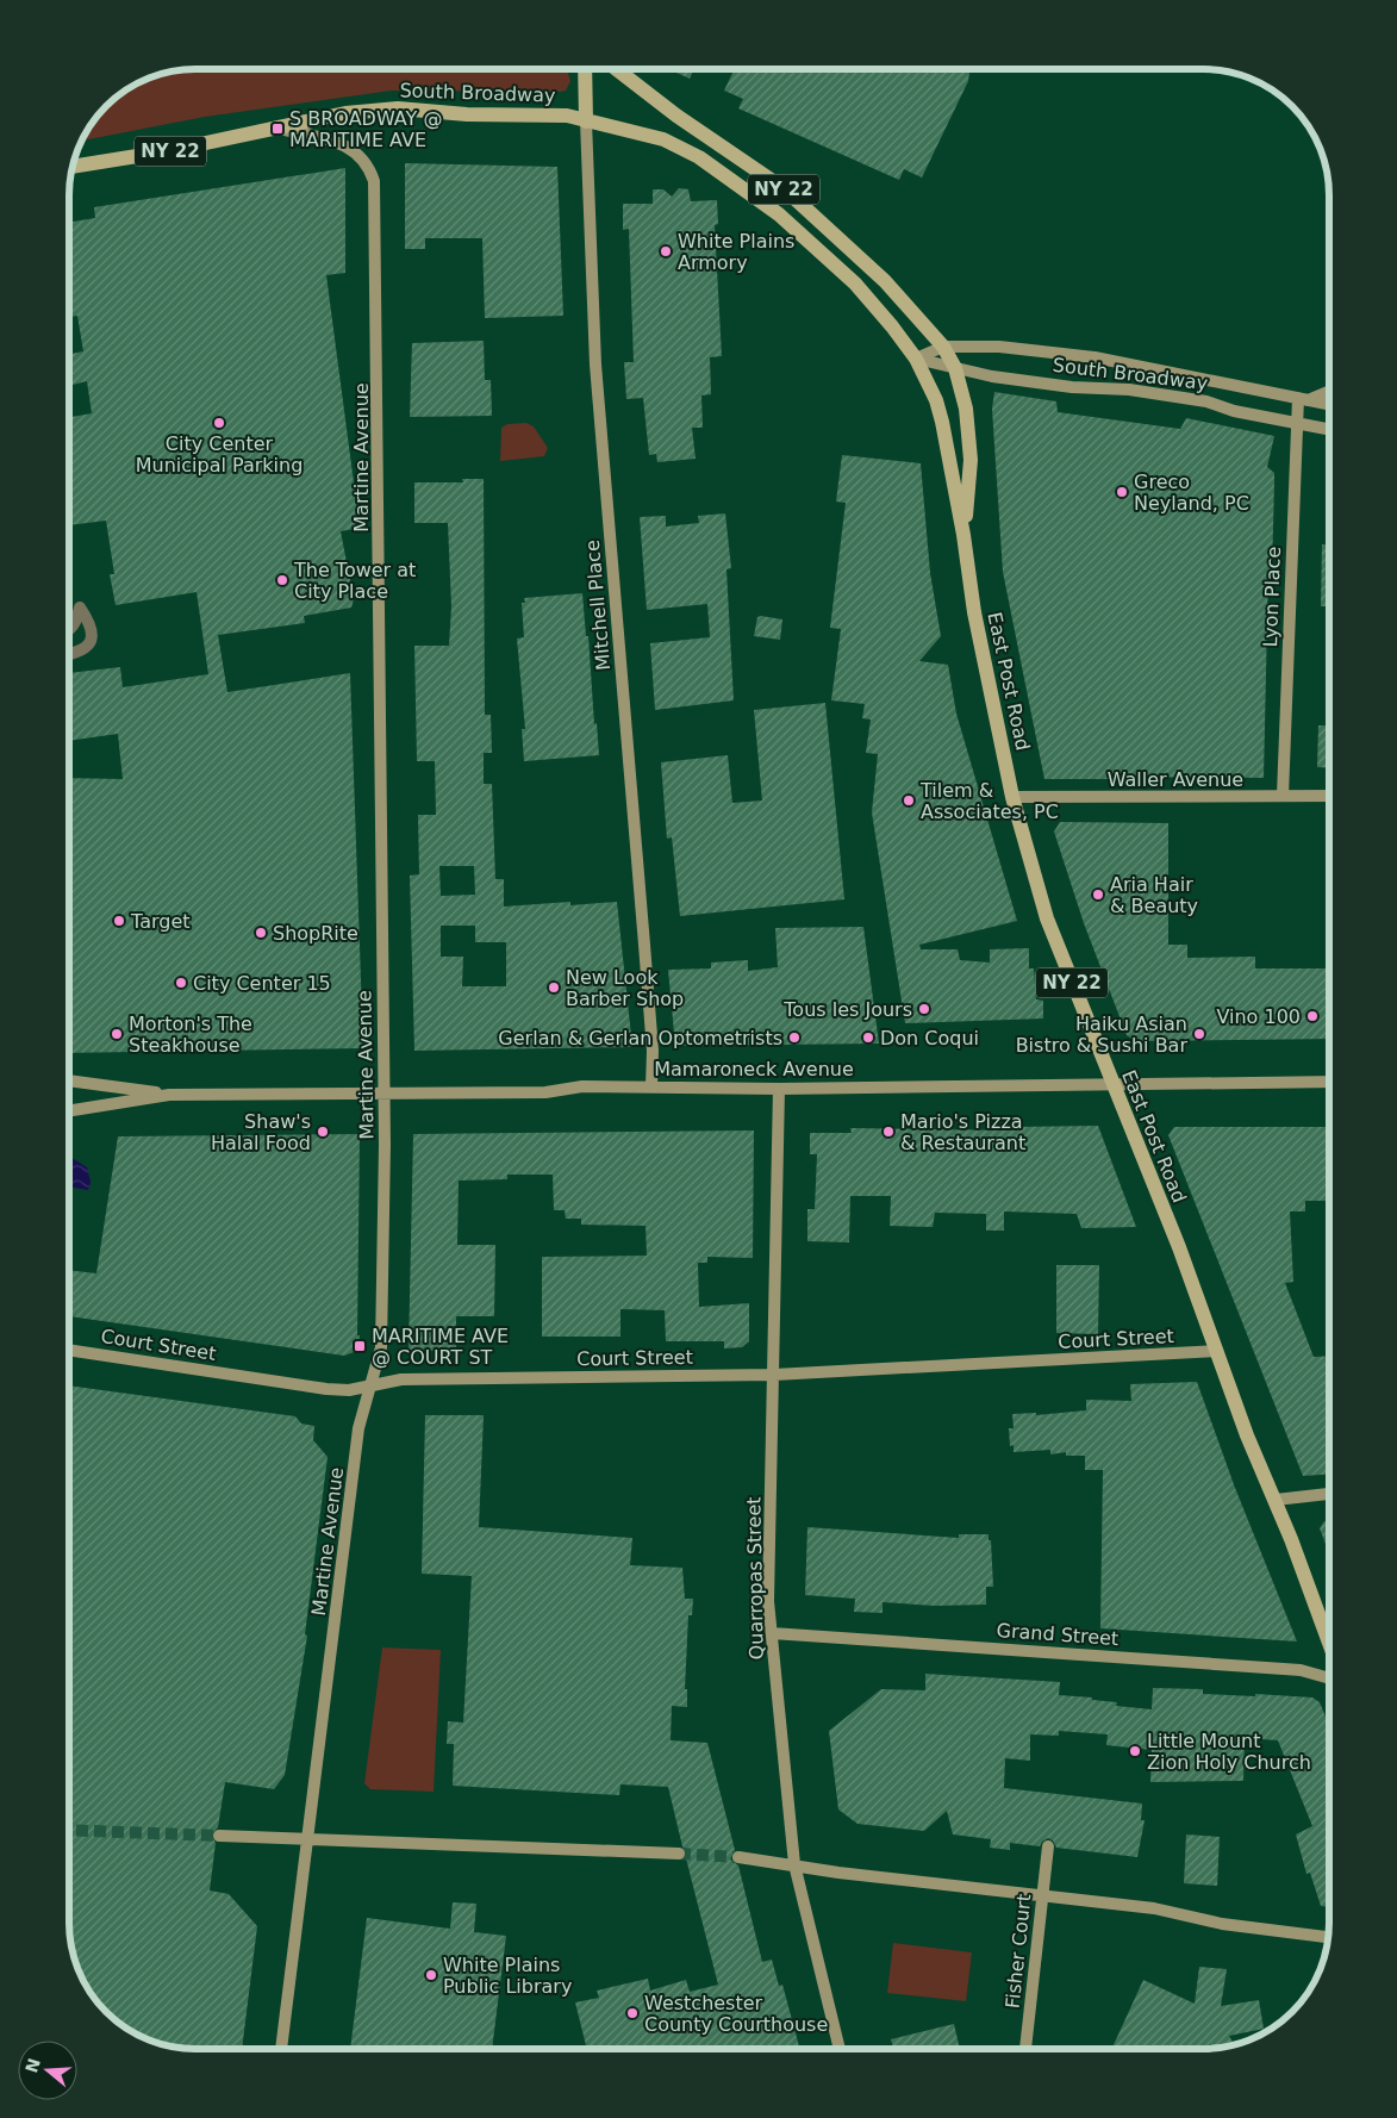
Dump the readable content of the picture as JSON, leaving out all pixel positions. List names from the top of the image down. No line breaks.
{"streets":{"main road":["South Broadway","NY 22","Martine Avenue","Lyon Place","Mitchell Place","East Post Road","Waller Avenue","Mamaroneck Avenue","Court Street","Quarropas Street","Grand Street","Fisher Court"]},"crossings":[["South Broadway","NY 22"],["South Broadway","Martine Avenue"],["South Broadway","Lyon Place"],["South Broadway","Mitchell Place"],["South Broadway","East Post Road"],["NY 22","East Post Road"],["Martine Avenue","Mamaroneck Avenue"],["Martine Avenue","Court Street"],["Lyon Place","Waller Avenue"],["Mitchell Place","Mamaroneck Avenue"],["East Post Road","Waller Avenue"],["East Post Road","Mamaroneck Avenue"],["East Post Road","Court Street"],["Mamaroneck Avenue","Quarropas Street"],["Court Street","Quarropas Street"],["Quarropas Street","Grand Street"]],"places":{"transit":["S BROADWAY @ MARITIME AVE","MARITIME AVE @ COURT ST"],"other":["White Plains Armory","City Center Municipal Parking","Greco Neyland, PC","The Tower at City Place","Tilem & Associates, PC","Aria Hair & Beauty","Target","ShopRite","City Center 15","New Look Barber Shop","Tous les Jours","Vino 100","Morton's The Steakhouse","Haiku Asian Bistro & Sushi Bar","Gerlan & Gerlan Optometrists","Don Coqui","Shaw's Halal Food","Mario's Pizza & Restaurant","Little Mount Zion Holy Church","White Plains Public Library","Westchester County Courthouse"]},"north":"left"}
